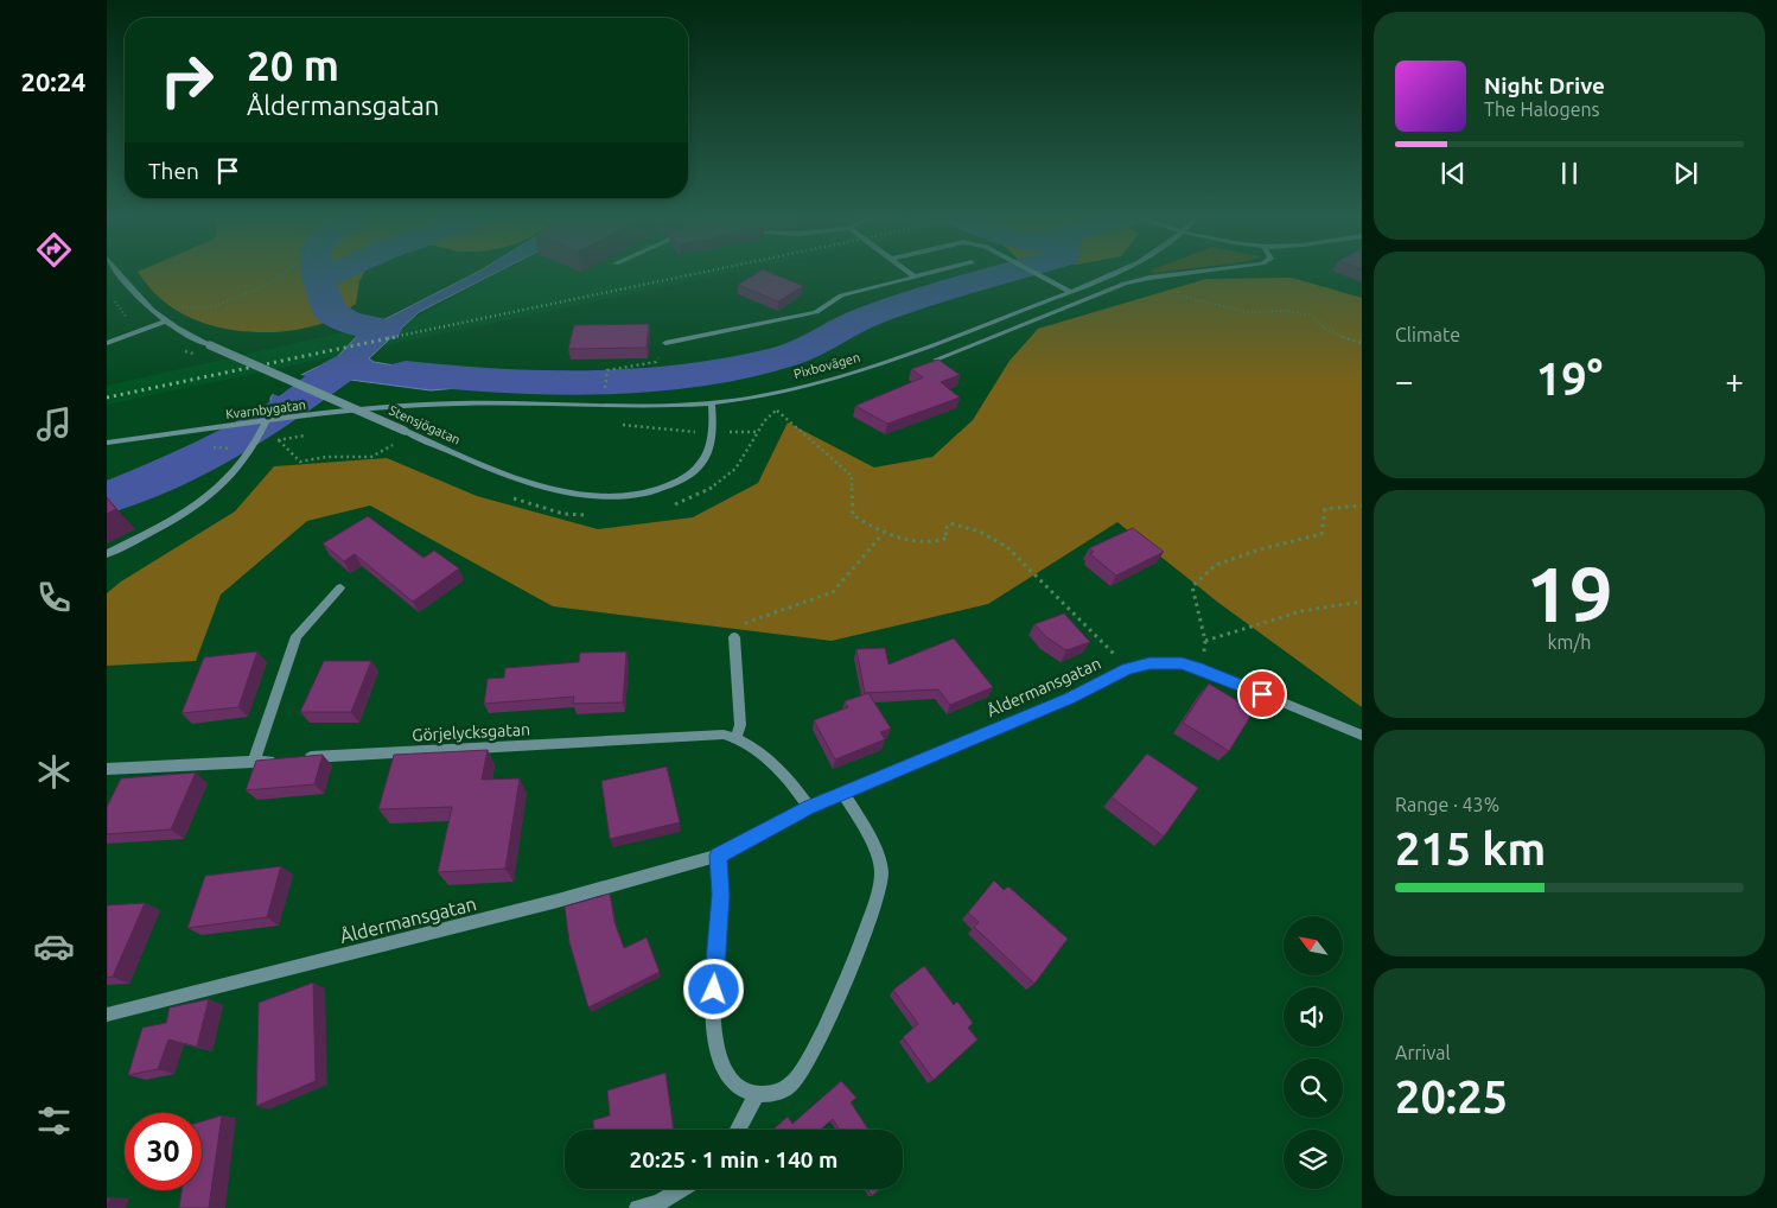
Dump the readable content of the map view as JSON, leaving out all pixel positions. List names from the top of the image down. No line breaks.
{"streets":{"street":["Pixbovägen","Kvarnbygatan","Stensjögatan","Åldermansgatan","Görjelycksgatan"]},"crossings":[["Pixbovägen","Kvarnbygatan"],["Pixbovägen","Stensjögatan"],["Åldermansgatan","Görjelycksgatan"]],"north":"top left","page":{"tabs":"20:24","turn":["20 m","Åldermansgatan"],"song":["Night Drive","The Halogens"],"then":"Then","tile":["Climate",["19","km/h"],["Range · 43%","215 km"],["Arrival","20:25"]],"heat":["−","19°","+"],"limit":"30","trip":"20:25 · 1 min · 140 m"}}
